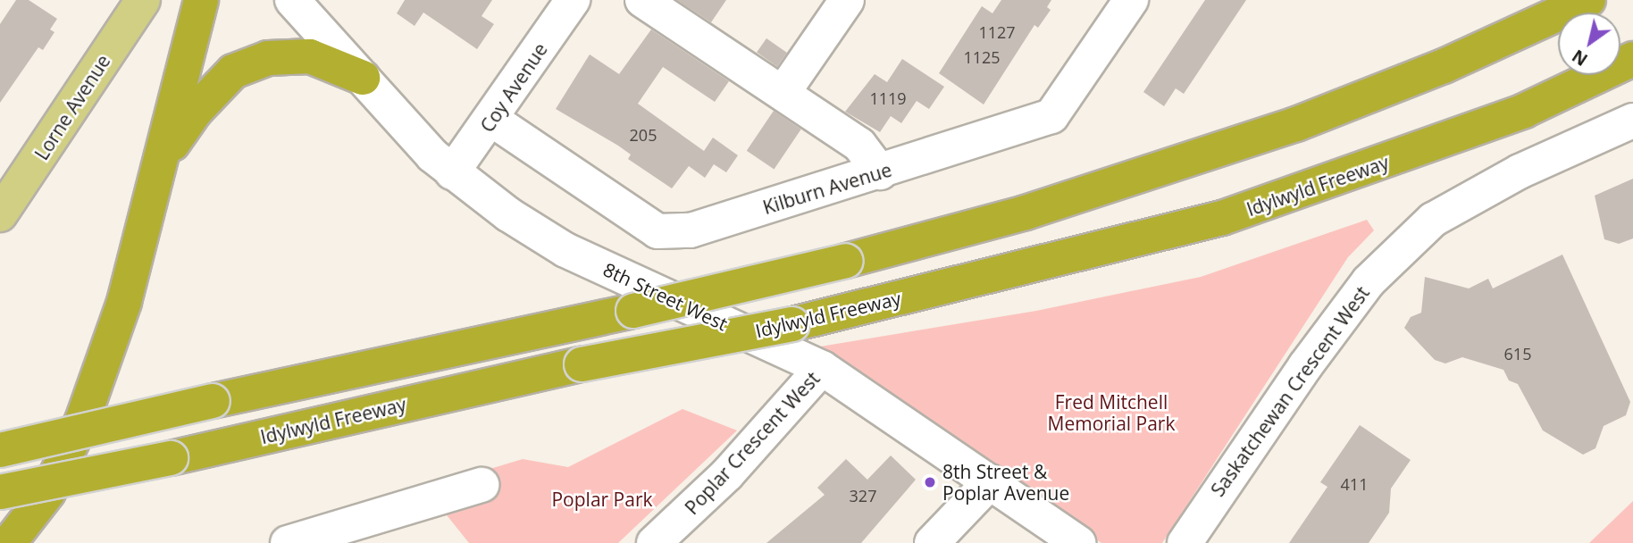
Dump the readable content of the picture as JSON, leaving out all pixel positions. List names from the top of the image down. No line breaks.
{"streets":{"highway":["Idylwyld Freeway"],"main road":["Lorne Avenue"],"street":["Coy Avenue","Kilburn Avenue","8th Street West","Saskatchewan Crescent West","Poplar Crescent West"]},"crossings":[["Coy Avenue","Kilburn Avenue"],["Coy Avenue","8th Street West"],["8th Street West","Poplar Crescent West"]],"parks":["Fred Mitchell Memorial Park","Poplar Park"],"places":["8th Street & Poplar Avenue"],"house_numbers":["1127","1125","1119","205","615","411","327"],"north":"bottom left"}
